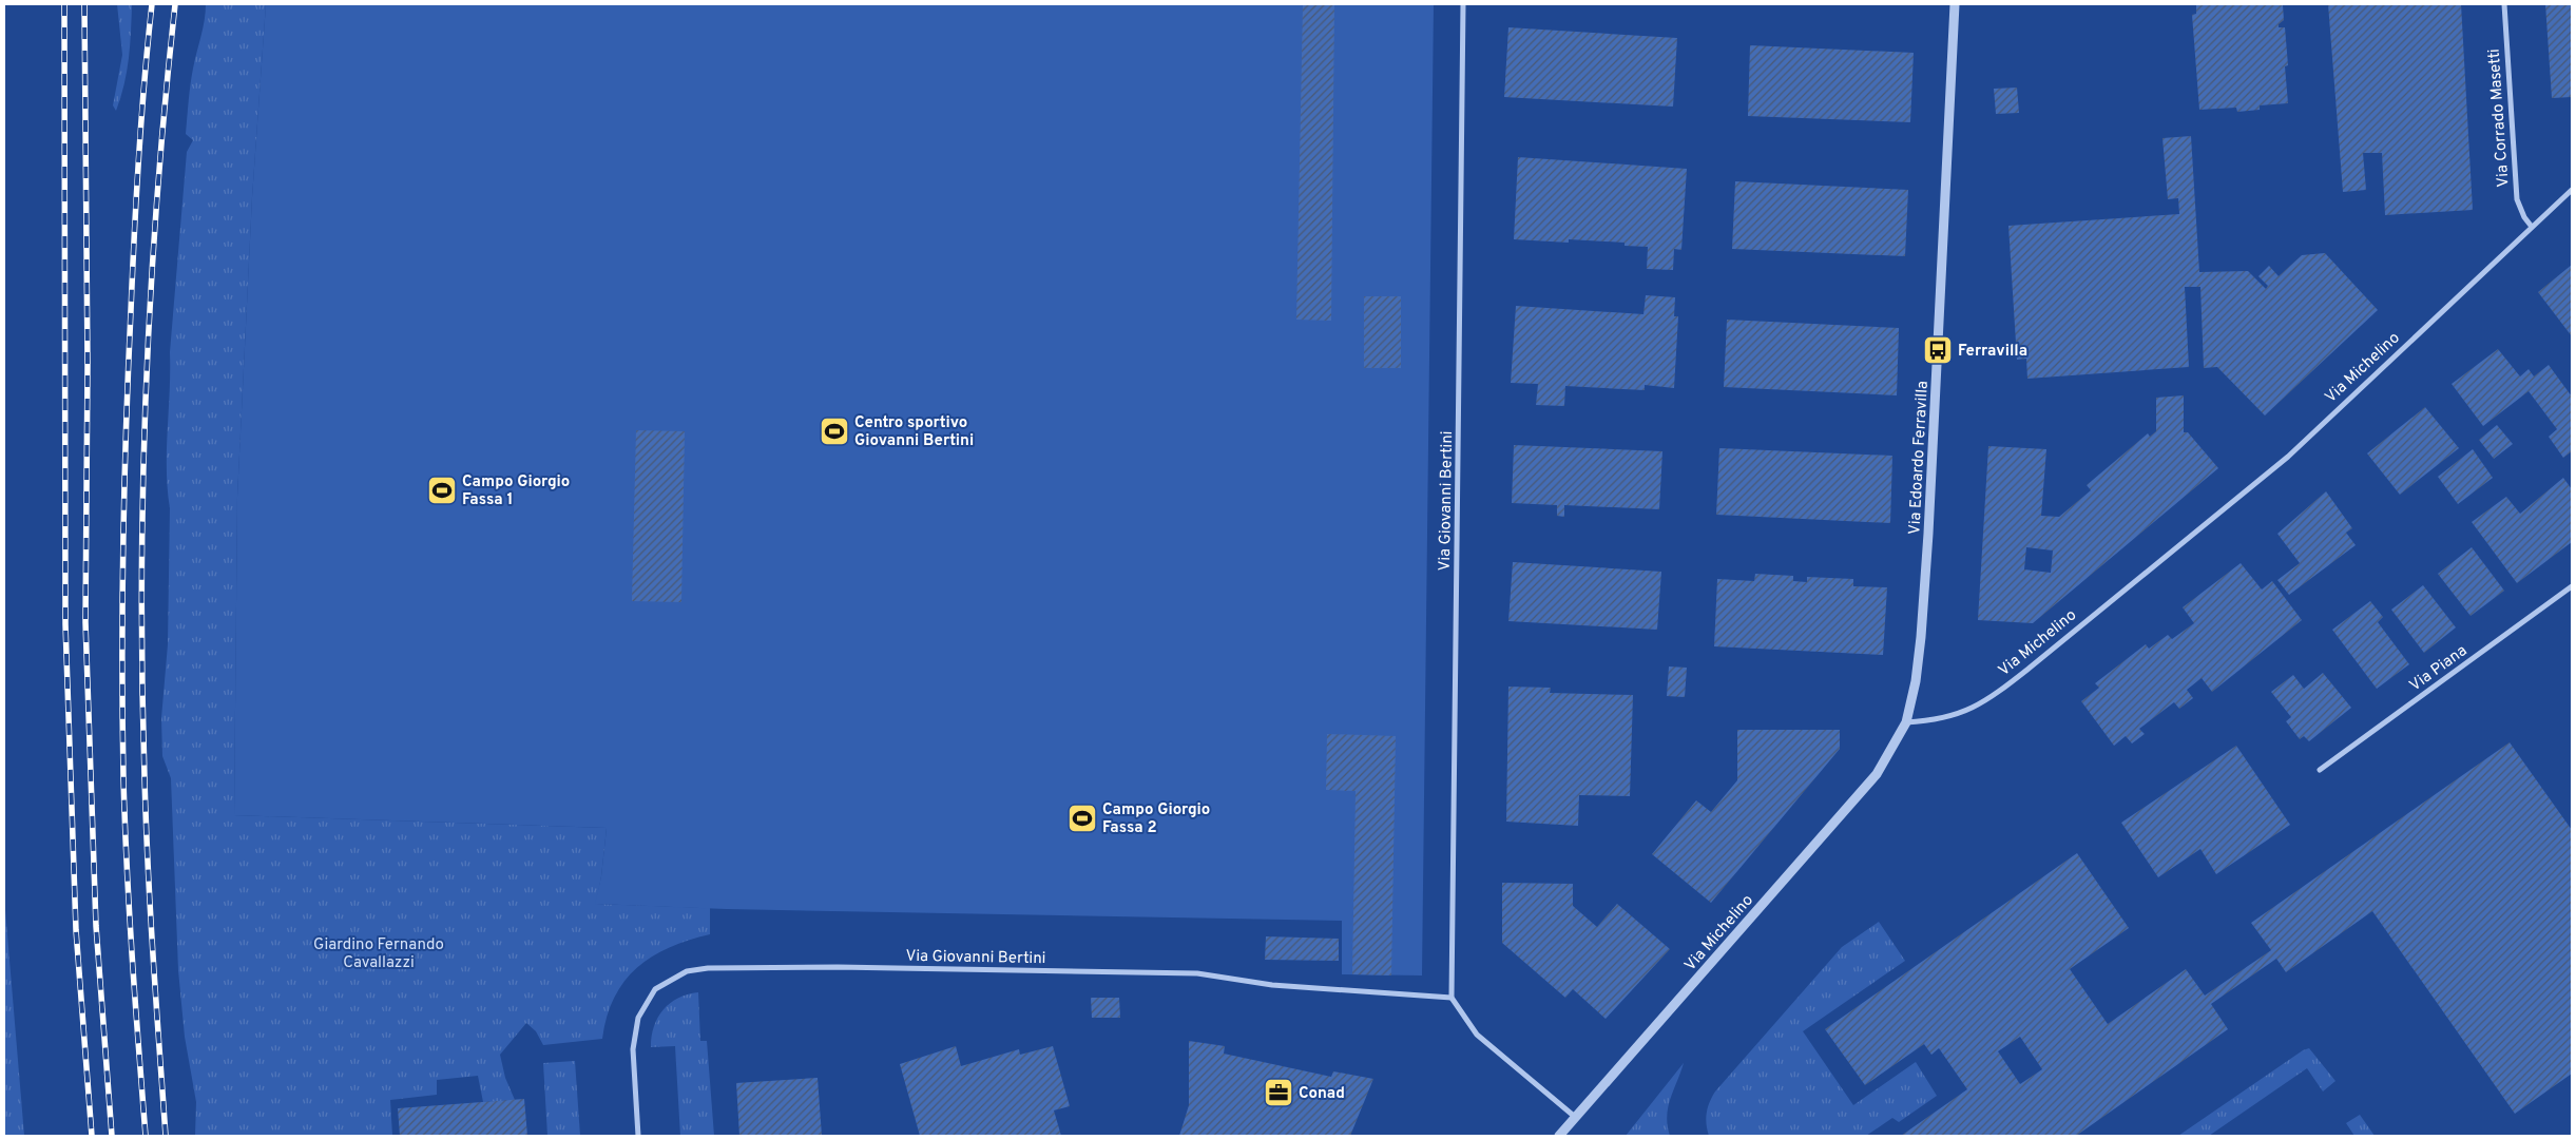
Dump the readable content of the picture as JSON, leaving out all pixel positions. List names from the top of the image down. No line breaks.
{"streets":{"street":["Via Corrado Masetti","Via Michelino","Via Edoardo Ferravilla","Via Giovanni Bertini","Via Piana"]},"crossings":[["Via Corrado Masetti","Via Michelino"],["Via Michelino","Via Edoardo Ferravilla"]],"parks":["Giardino Fernando Cavallazzi"],"places":{"bus stop":["Ferravilla"],"sports":["Centro sportivo Giovanni Bertini","Campo Giorgio Fassa 1","Campo Giorgio Fassa 2"],"office":["Conad"]}}
